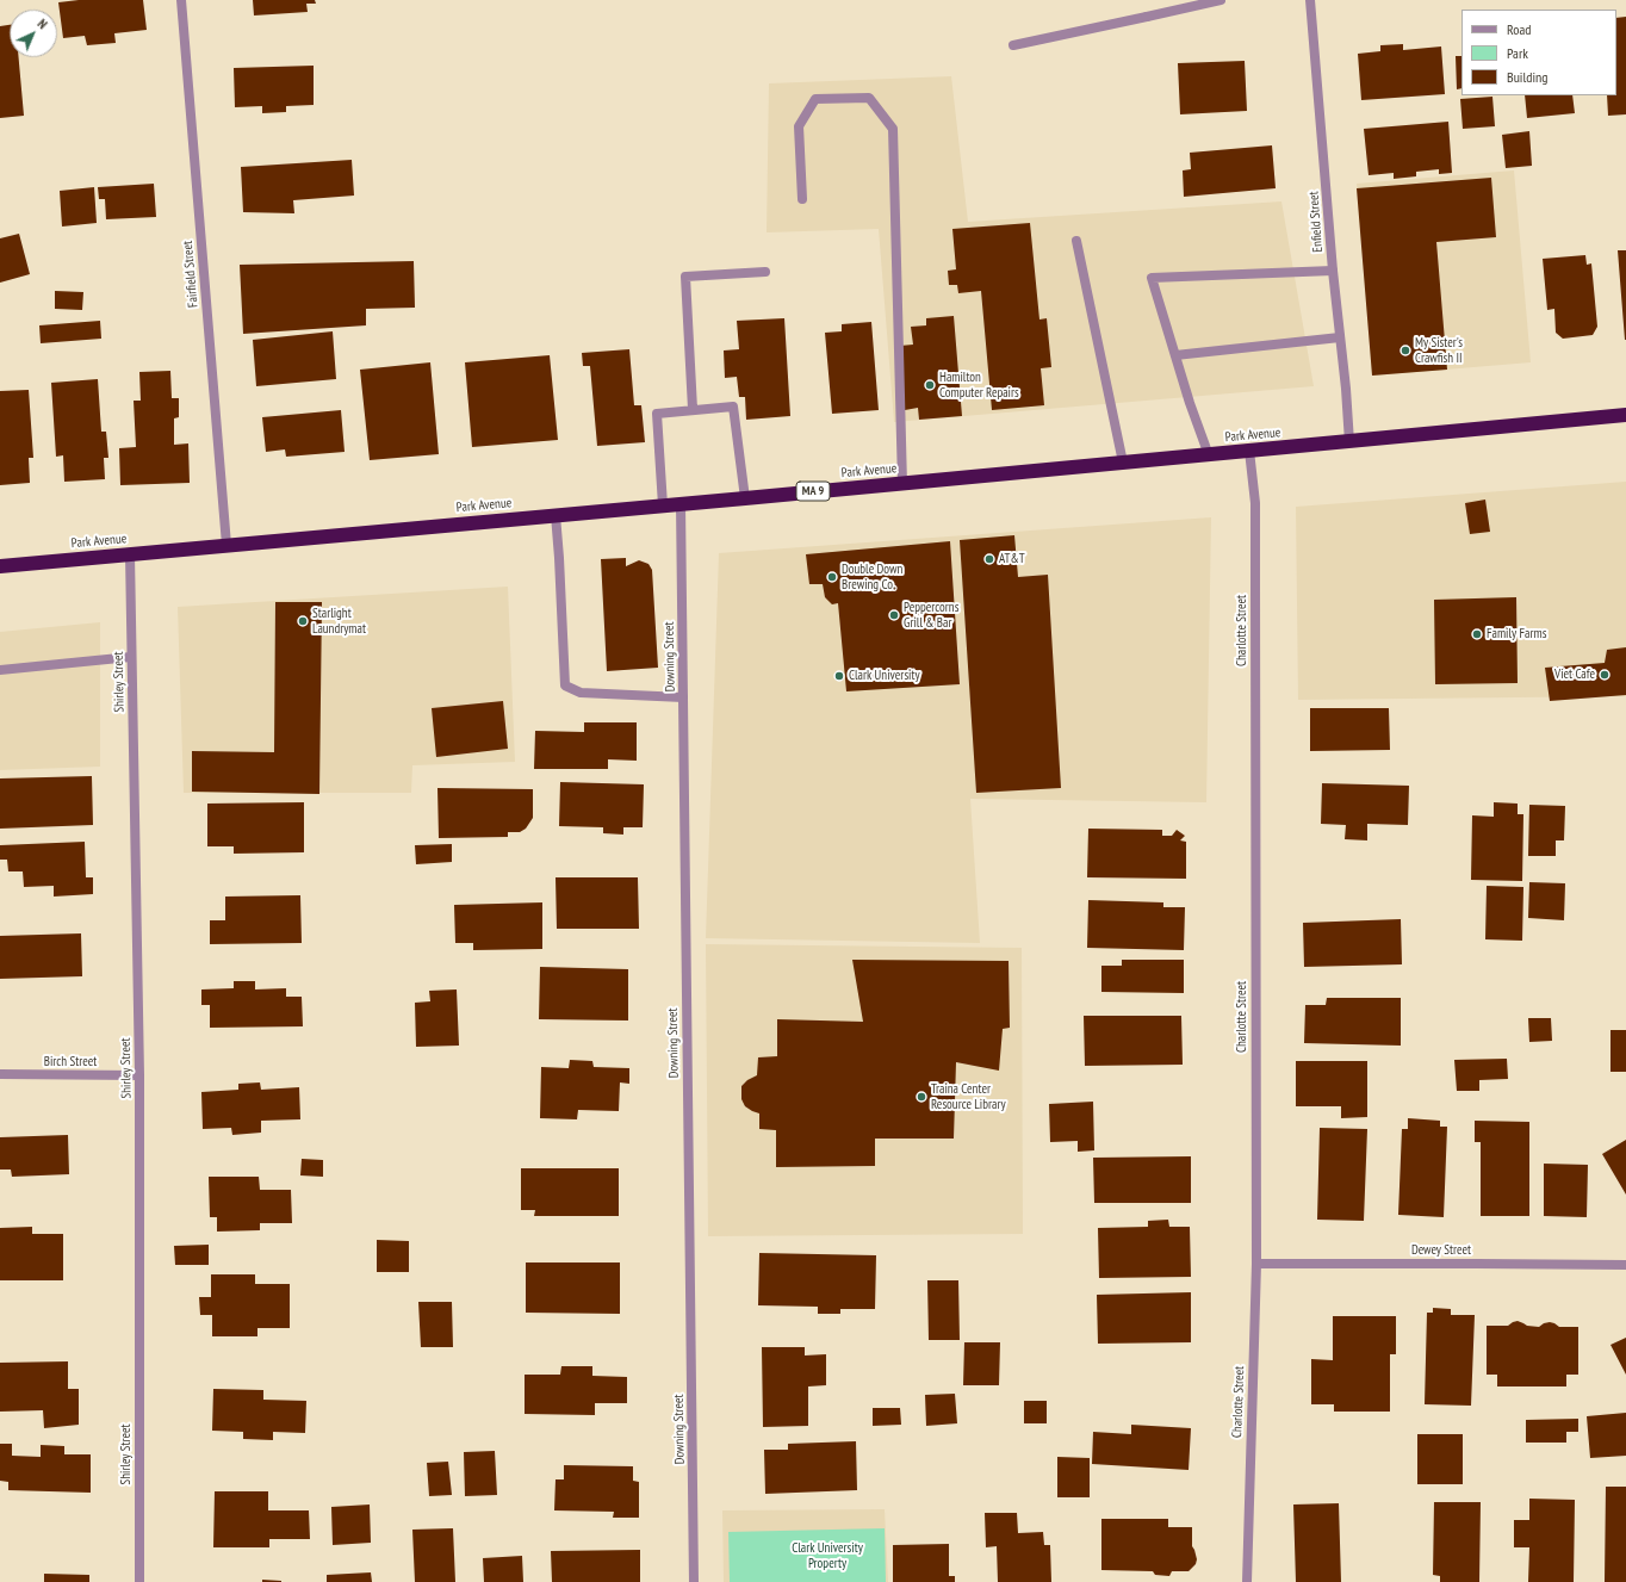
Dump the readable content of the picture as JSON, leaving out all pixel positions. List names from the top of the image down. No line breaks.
{"streets":{"highway":["Park Avenue","MA 9"],"street":["Enfield Street","Fairfield Street","Charlotte Street","Downing Street","Shirley Street","Birch Street","Dewey Street"]},"crossings":[["Enfield Street","Park Avenue"],["Fairfield Street","Park Avenue"],["Park Avenue","Charlotte Street"],["Park Avenue","Downing Street"],["Park Avenue","Shirley Street"],["Charlotte Street","Dewey Street"],["Shirley Street","Birch Street"]],"parks":["Clark University Property"],"places":["My Sister's Crawfish II","Hamilton Computer Repairs","AT&T","Double Down Brewing Co.","Peppercorns Grill & Bar","Starlight Laundrymat","Family Farms","Viet Cafe","Clark University","Traina Center Resource Library"],"legend":["Road","Park","Building"],"north":"top right"}
